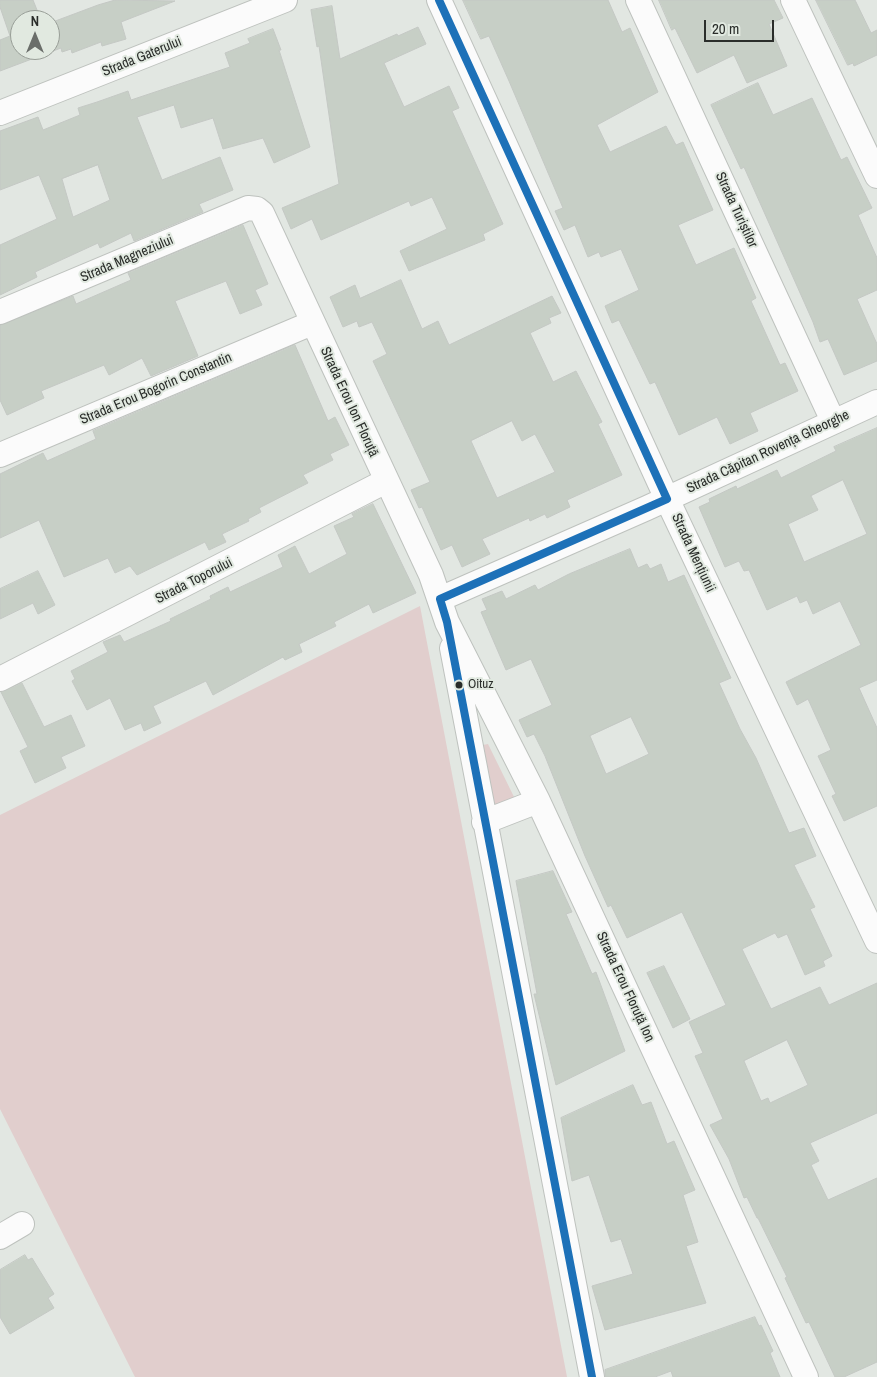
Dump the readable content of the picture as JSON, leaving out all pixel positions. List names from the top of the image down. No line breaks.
{"streets":{"street":["Strada Gaterului","Strada Turiștilor","Strada Magneziului","Strada Erou Bogorin Constantin","Strada Erou Ion Floruță","Strada Căpitan Rovența Gheorghe","Strada Mențiunii","Strada Toporului","Strada Erou Floruță Ion"]},"crossings":[["Strada Turiștilor","Strada Căpitan Rovența Gheorghe"],["Strada Magneziului","Strada Erou Ion Floruță"],["Strada Erou Bogorin Constantin","Strada Erou Ion Floruță"],["Strada Erou Ion Floruță","Strada Căpitan Rovența Gheorghe"],["Strada Erou Ion Floruță","Strada Toporului"],["Strada Erou Ion Floruță","Strada Erou Floruță Ion"],["Strada Căpitan Rovența Gheorghe","Strada Mențiunii"],["Strada Căpitan Rovența Gheorghe","Strada Erou Floruță Ion"]],"places":["Oituz"],"scale_bar":"20 m","north":"top"}
